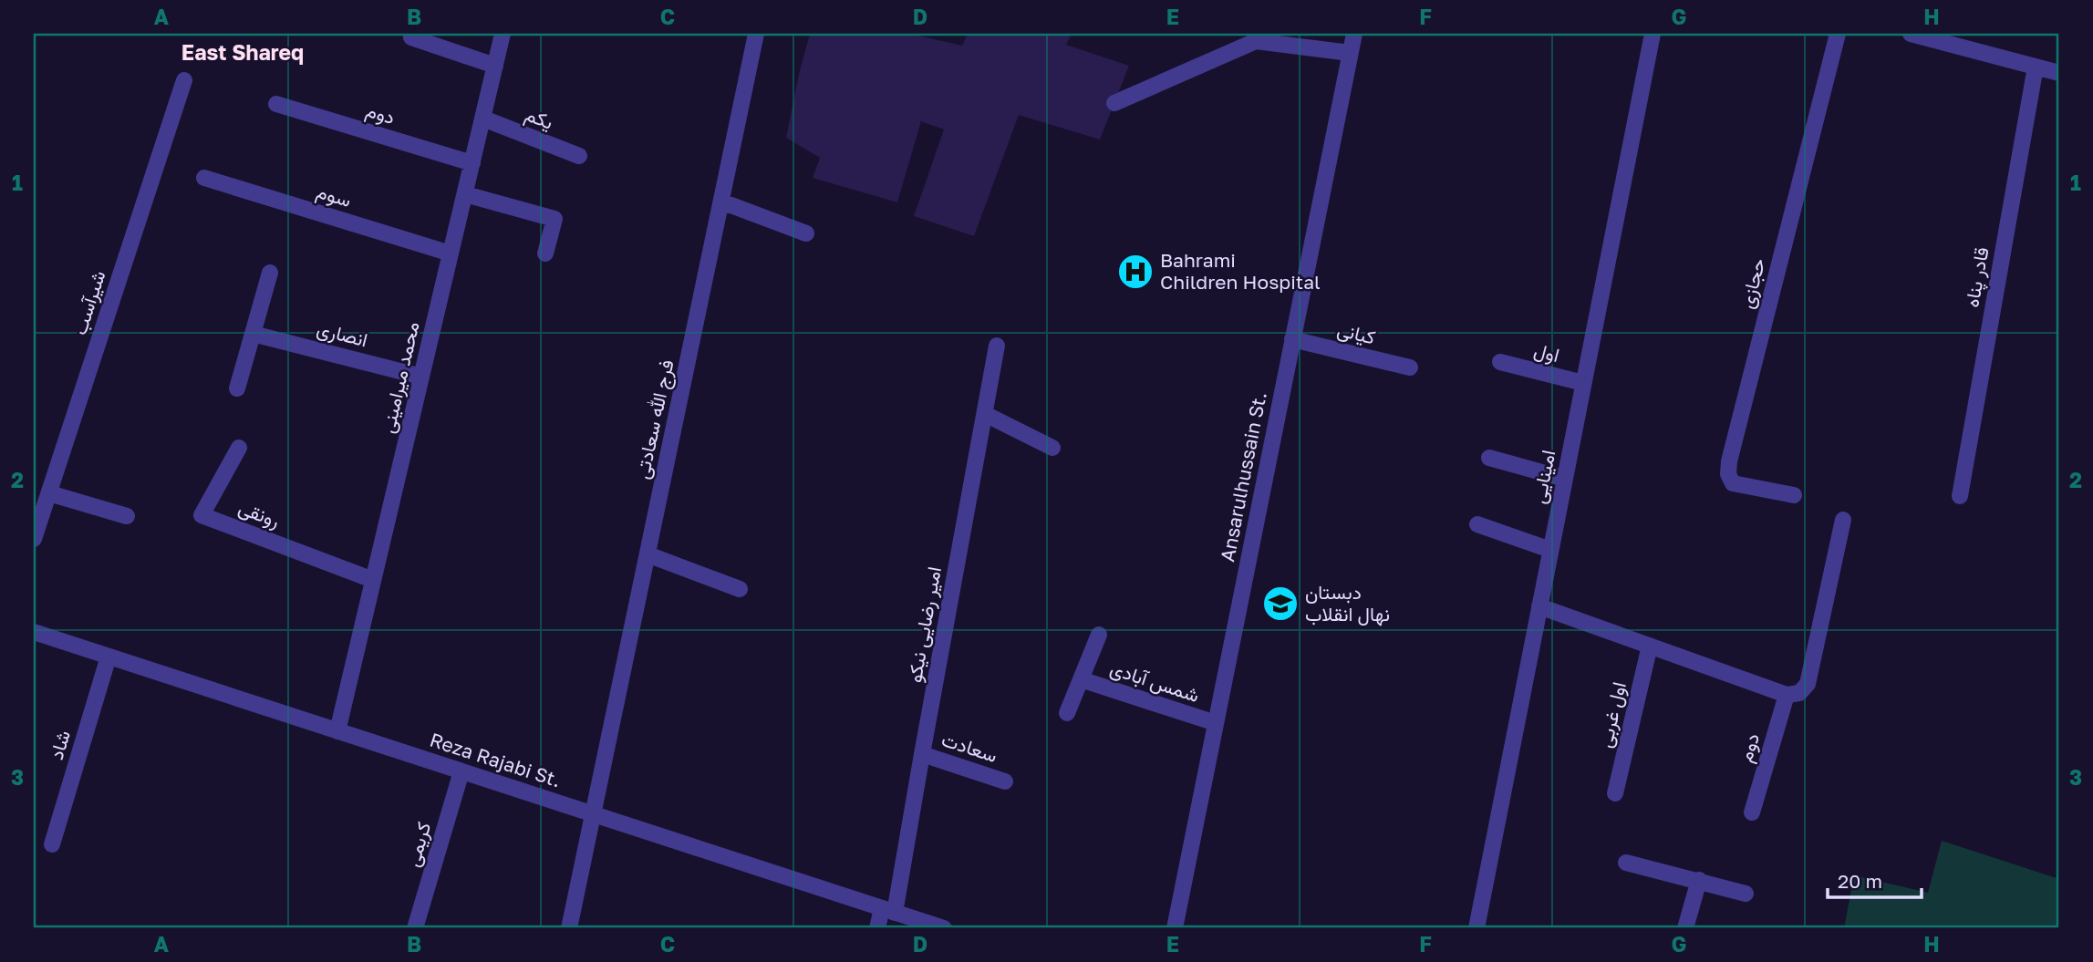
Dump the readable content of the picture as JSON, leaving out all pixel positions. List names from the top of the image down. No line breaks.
{"streets":{"street":["دوم","یکم","سوم","قادر پناه","حجازی","شیرآسب","کیانی","انصاری","اول","محمد میرامینی","فرج الله سعادتی","Ansarulhussain St.","امینایی","رونقی","امیر رضایی نیکو","شمس آبادی","اول غربی","شاد","سعادت","Reza Rajabi St.","کریمی"]},"crossings":[["دوم","محمد میرامینی"],["یکم","محمد میرامینی"],["سوم","محمد میرامینی"],["کیانی","Ansarulhussain St."],["انصاری","محمد میرامینی"],["اول","امینایی"],["محمد میرامینی","رونقی"],["محمد میرامینی","Reza Rajabi St."],["فرج الله سعادتی","Reza Rajabi St."],["Ansarulhussain St.","شمس آبادی"],["امیر رضایی نیکو","سعادت"],["امیر رضایی نیکو","Reza Rajabi St."],["شاد","Reza Rajabi St."],["Reza Rajabi St.","کریمی"]],"districts":["East Shareq"],"places":{"hospital":["Bahrami ‌ Children Hospital"],"school or university":["دبستان نهال انقلاب"]},"scale_bar":"20 m","grid":{"columns":["A","B","C","D","E","F","G","H"],"rows":["1","2","3"]}}
